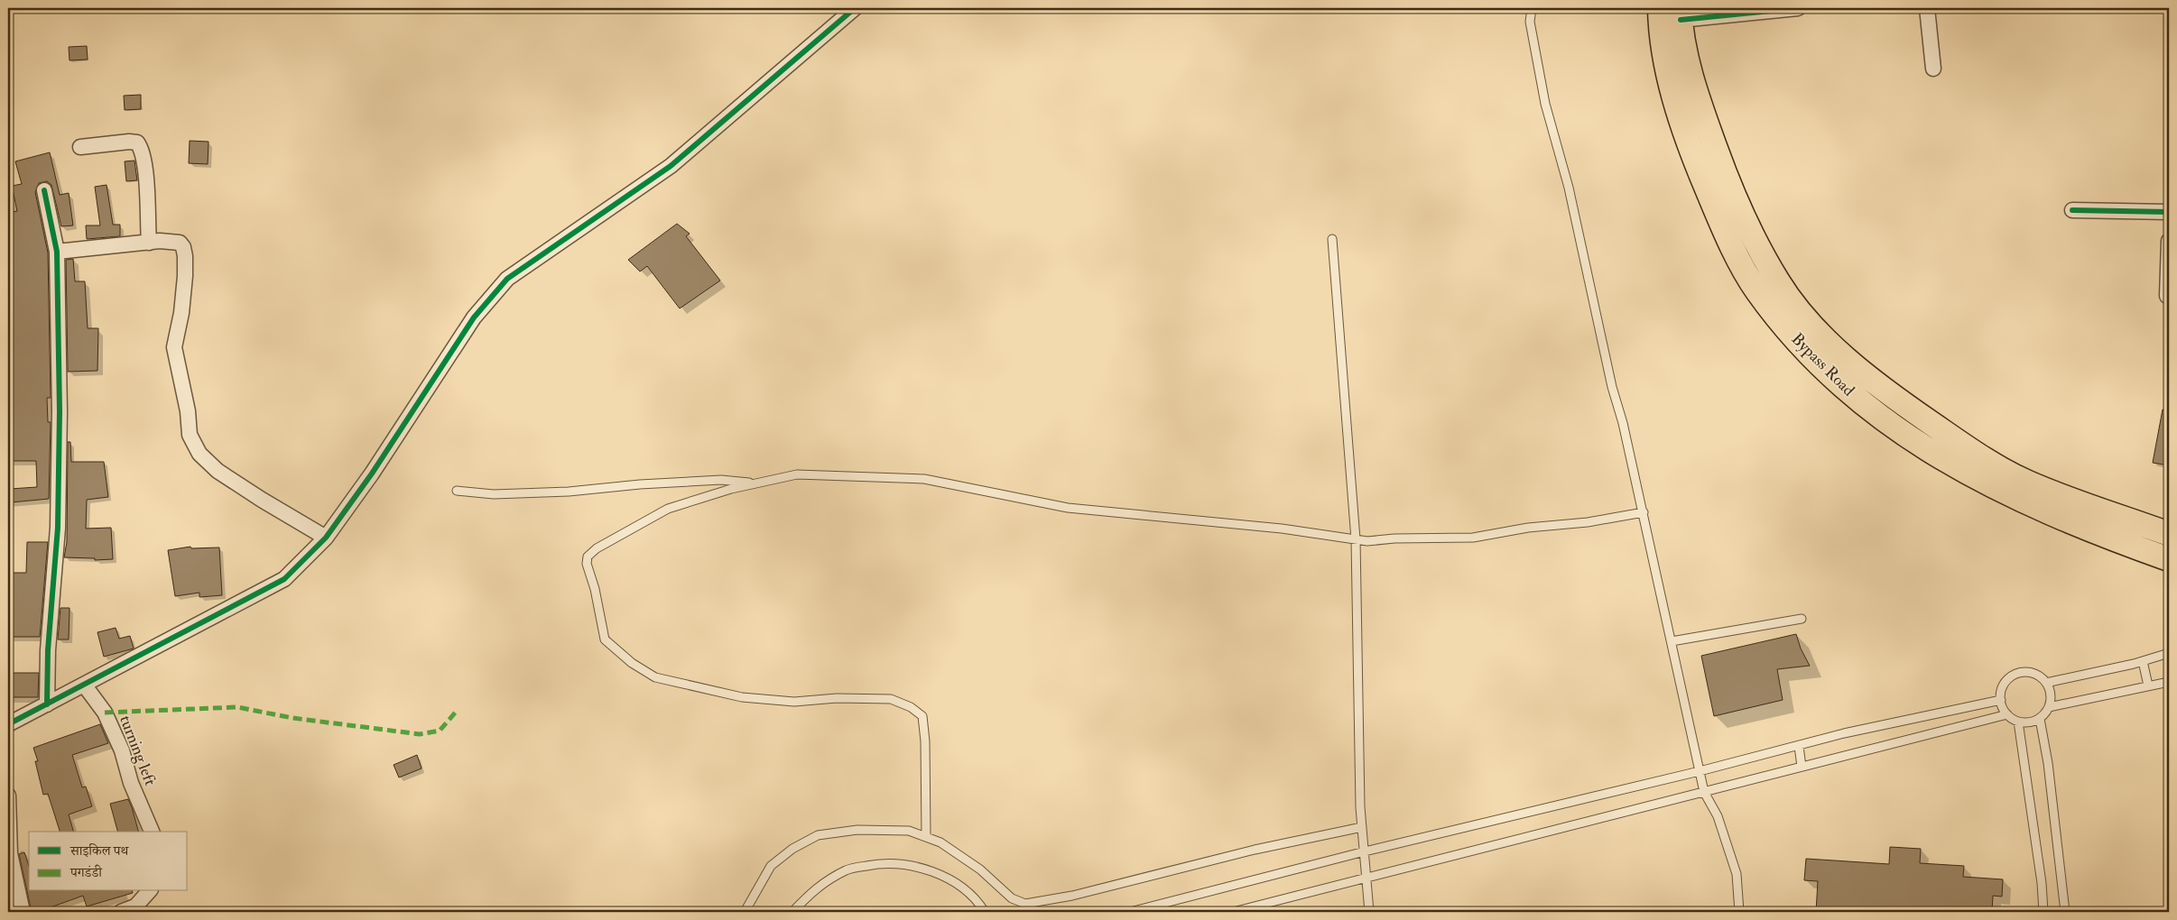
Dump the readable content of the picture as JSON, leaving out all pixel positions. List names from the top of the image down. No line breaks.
{"streets":{"main road":["Bypass Road"],"street":["turning left"]},"legend":["साइकिल पथ","पगडंडी"]}
